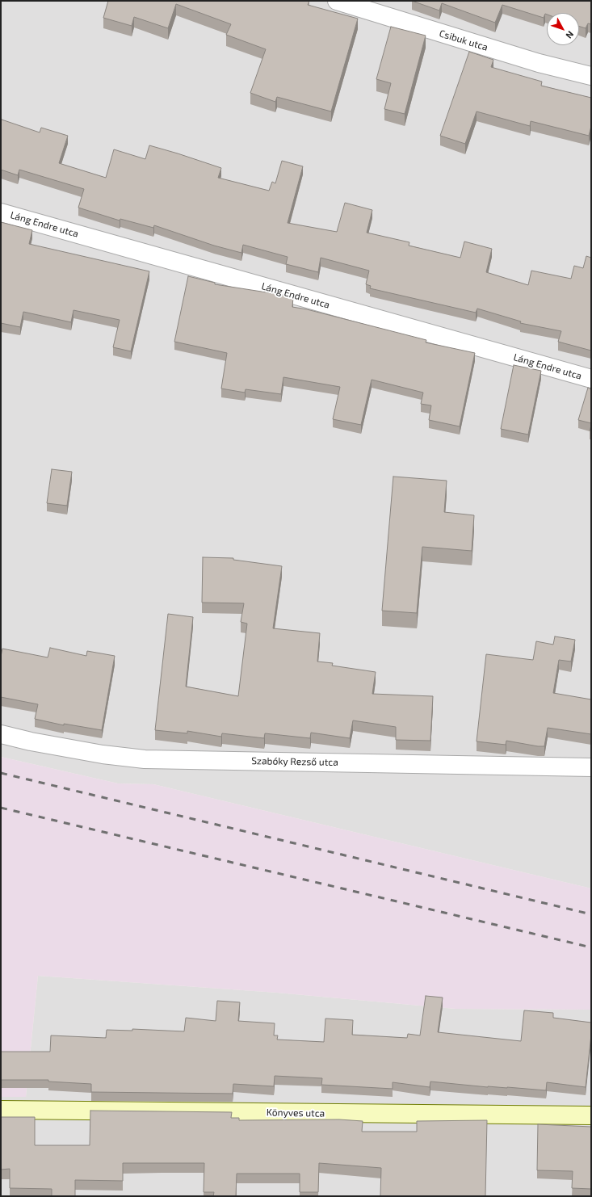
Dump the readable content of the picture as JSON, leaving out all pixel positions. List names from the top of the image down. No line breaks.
{"streets":{"main road":["Könyves utca"],"street":["Csibuk utca","Láng Endre utca","Szabóky Rezső utca"]},"north":"bottom right"}
